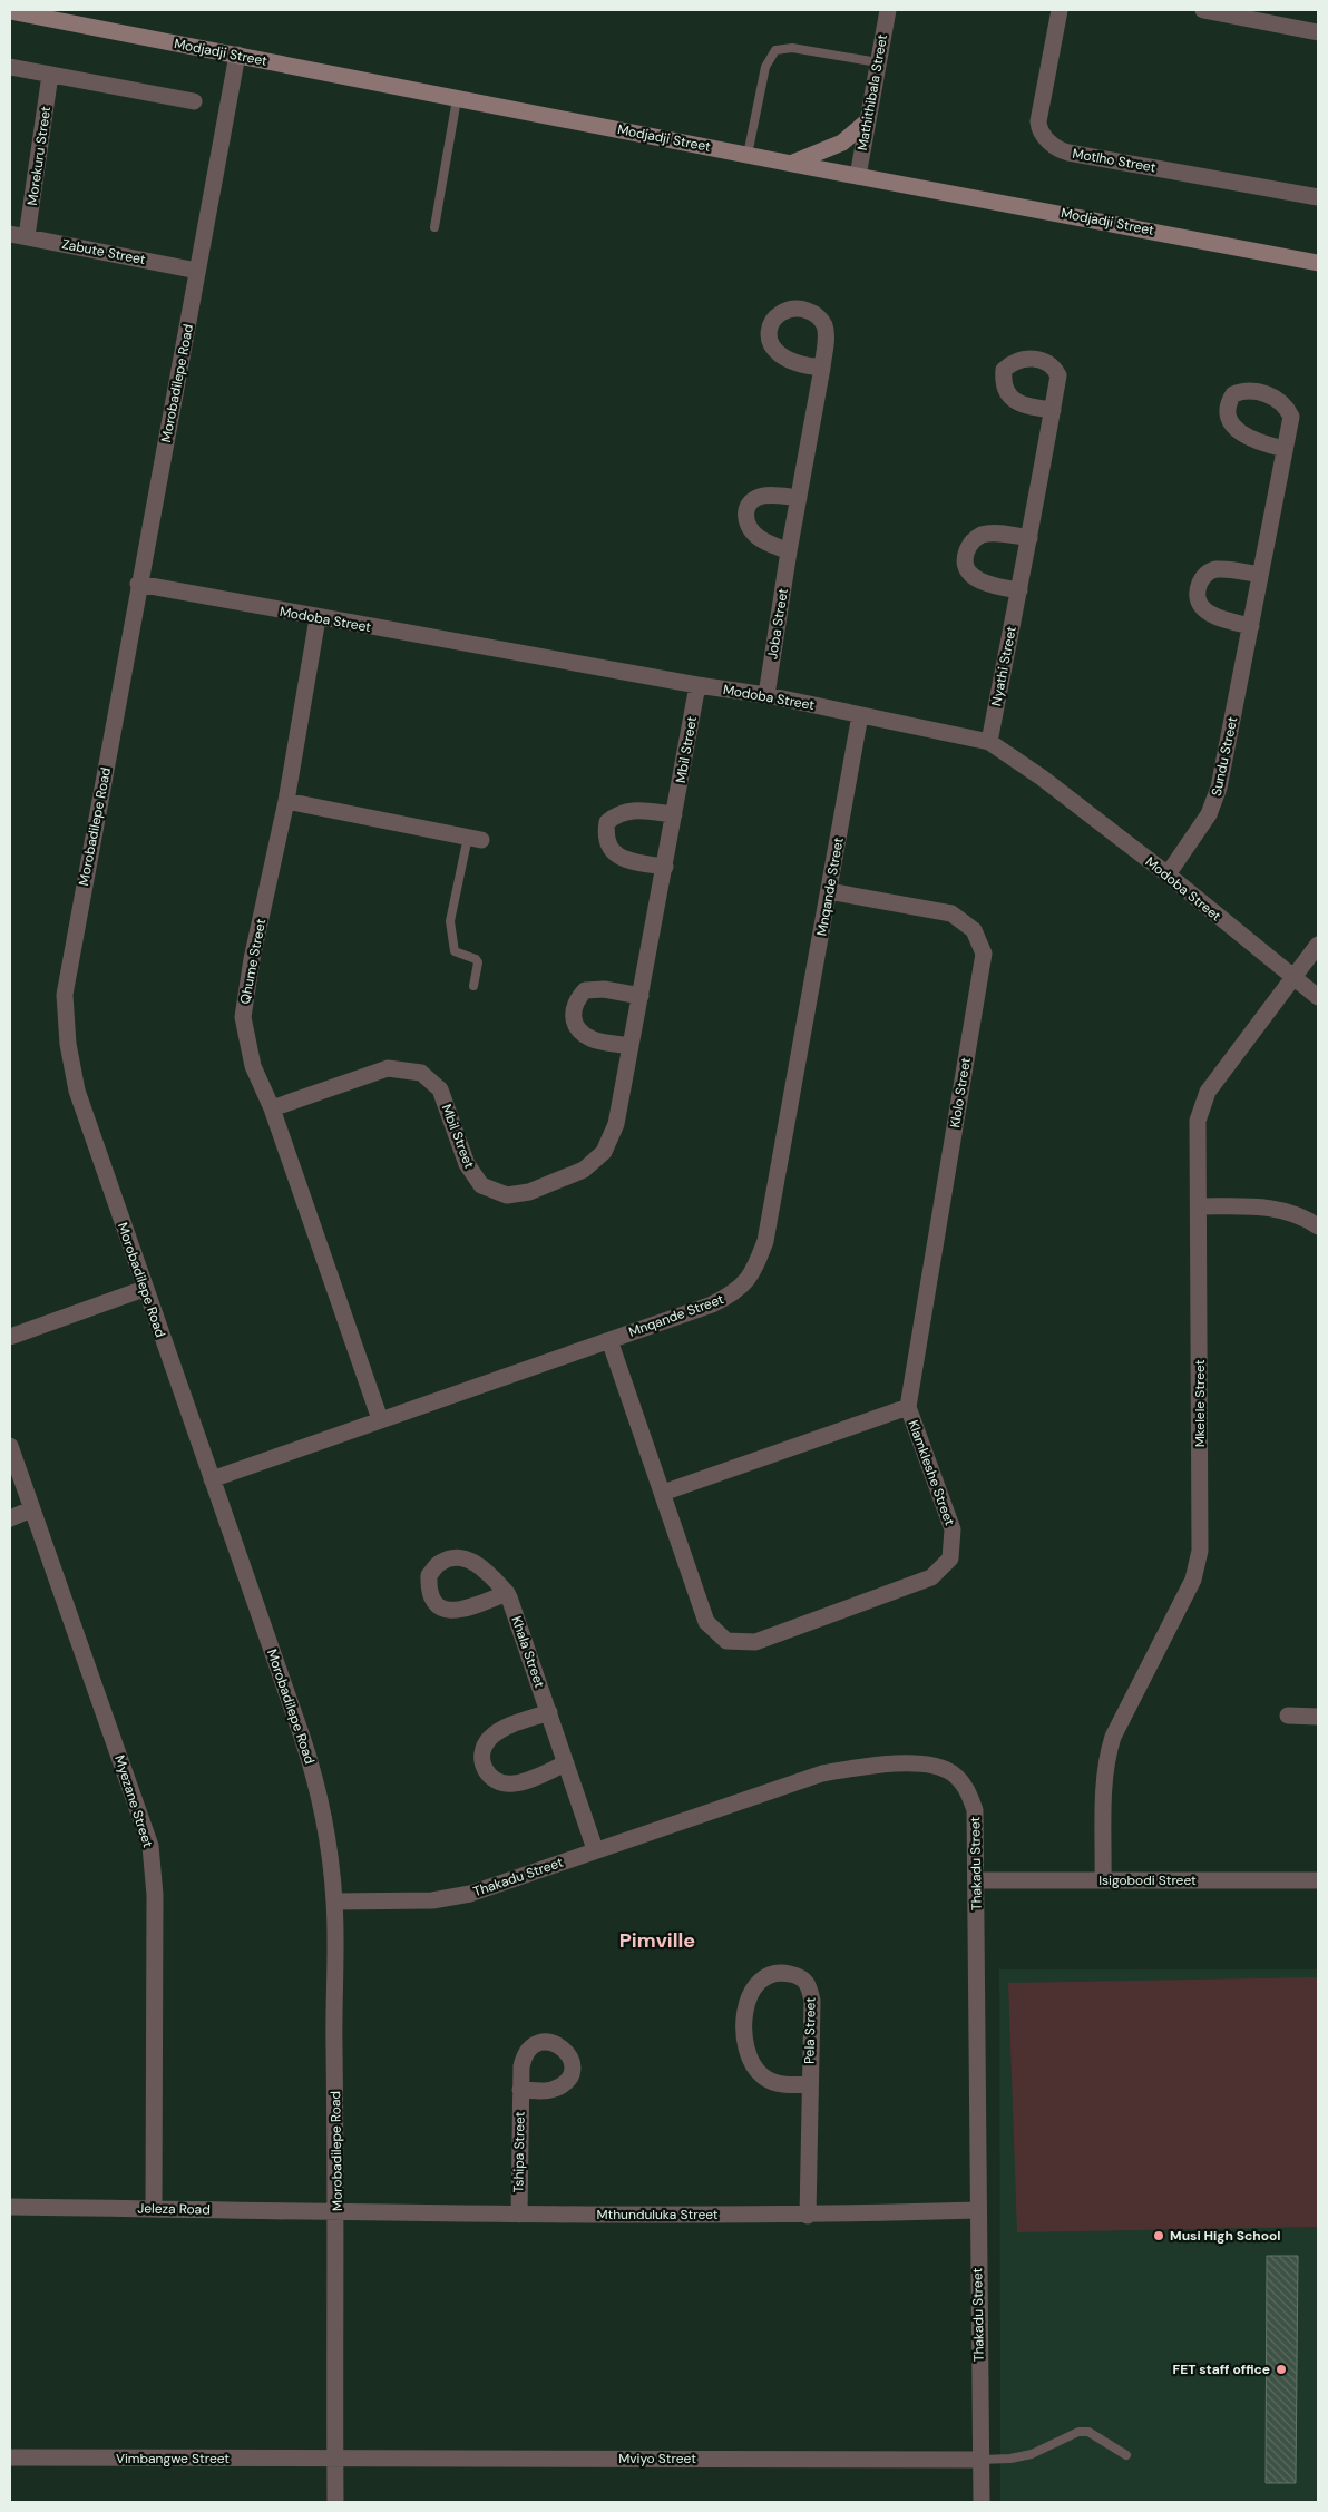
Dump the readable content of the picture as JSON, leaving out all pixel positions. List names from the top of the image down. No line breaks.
{"streets":{"street":["Modjadji Street","Mathithibala Street","Morekuru Street","Motlho Street","Zabute Street","Morobadilepe Road","Modoba Street","Joba Street","Nyathi Street","Mbil Street","Sundu Street","Mnqande Street","Qhume Street","Klolo Street","Mkelele Street","Klamkleshe Street","Khala Street","Myezane Street","Thakadu Street","Isigobodi Street","Pela Street","Tshipa Street","Jeleza Road","Mthunduluka Street","Vimbangwe Street","Mviyo Street"]},"crossings":[["Modjadji Street","Mathithibala Street"],["Modjadji Street","Morobadilepe Road"],["Morekuru Street","Zabute Street"],["Zabute Street","Morobadilepe Road"],["Morobadilepe Road","Modoba Street"],["Morobadilepe Road","Mnqande Street"],["Morobadilepe Road","Thakadu Street"],["Morobadilepe Road","Jeleza Road"],["Morobadilepe Road","Mthunduluka Street"],["Morobadilepe Road","Vimbangwe Street"],["Morobadilepe Road","Mviyo Street"],["Modoba Street","Joba Street"],["Modoba Street","Nyathi Street"],["Modoba Street","Mbil Street"],["Modoba Street","Sundu Street"],["Modoba Street","Mnqande Street"],["Modoba Street","Qhume Street"],["Modoba Street","Mkelele Street"],["Mbil Street","Qhume Street"],["Mnqande Street","Qhume Street"],["Mnqande Street","Klolo Street"],["Mnqande Street","Klamkleshe Street"],["Klolo Street","Klamkleshe Street"],["Mkelele Street","Isigobodi Street"],["Khala Street","Thakadu Street"],["Myezane Street","Jeleza Road"],["Thakadu Street","Isigobodi Street"],["Thakadu Street","Mthunduluka Street"],["Thakadu Street","Mviyo Street"],["Pela Street","Mthunduluka Street"],["Tshipa Street","Mthunduluka Street"],["Jeleza Road","Mthunduluka Street"],["Vimbangwe Street","Mviyo Street"]],"districts":["Pimville"],"places":["Musi High School","FET staff office"]}
